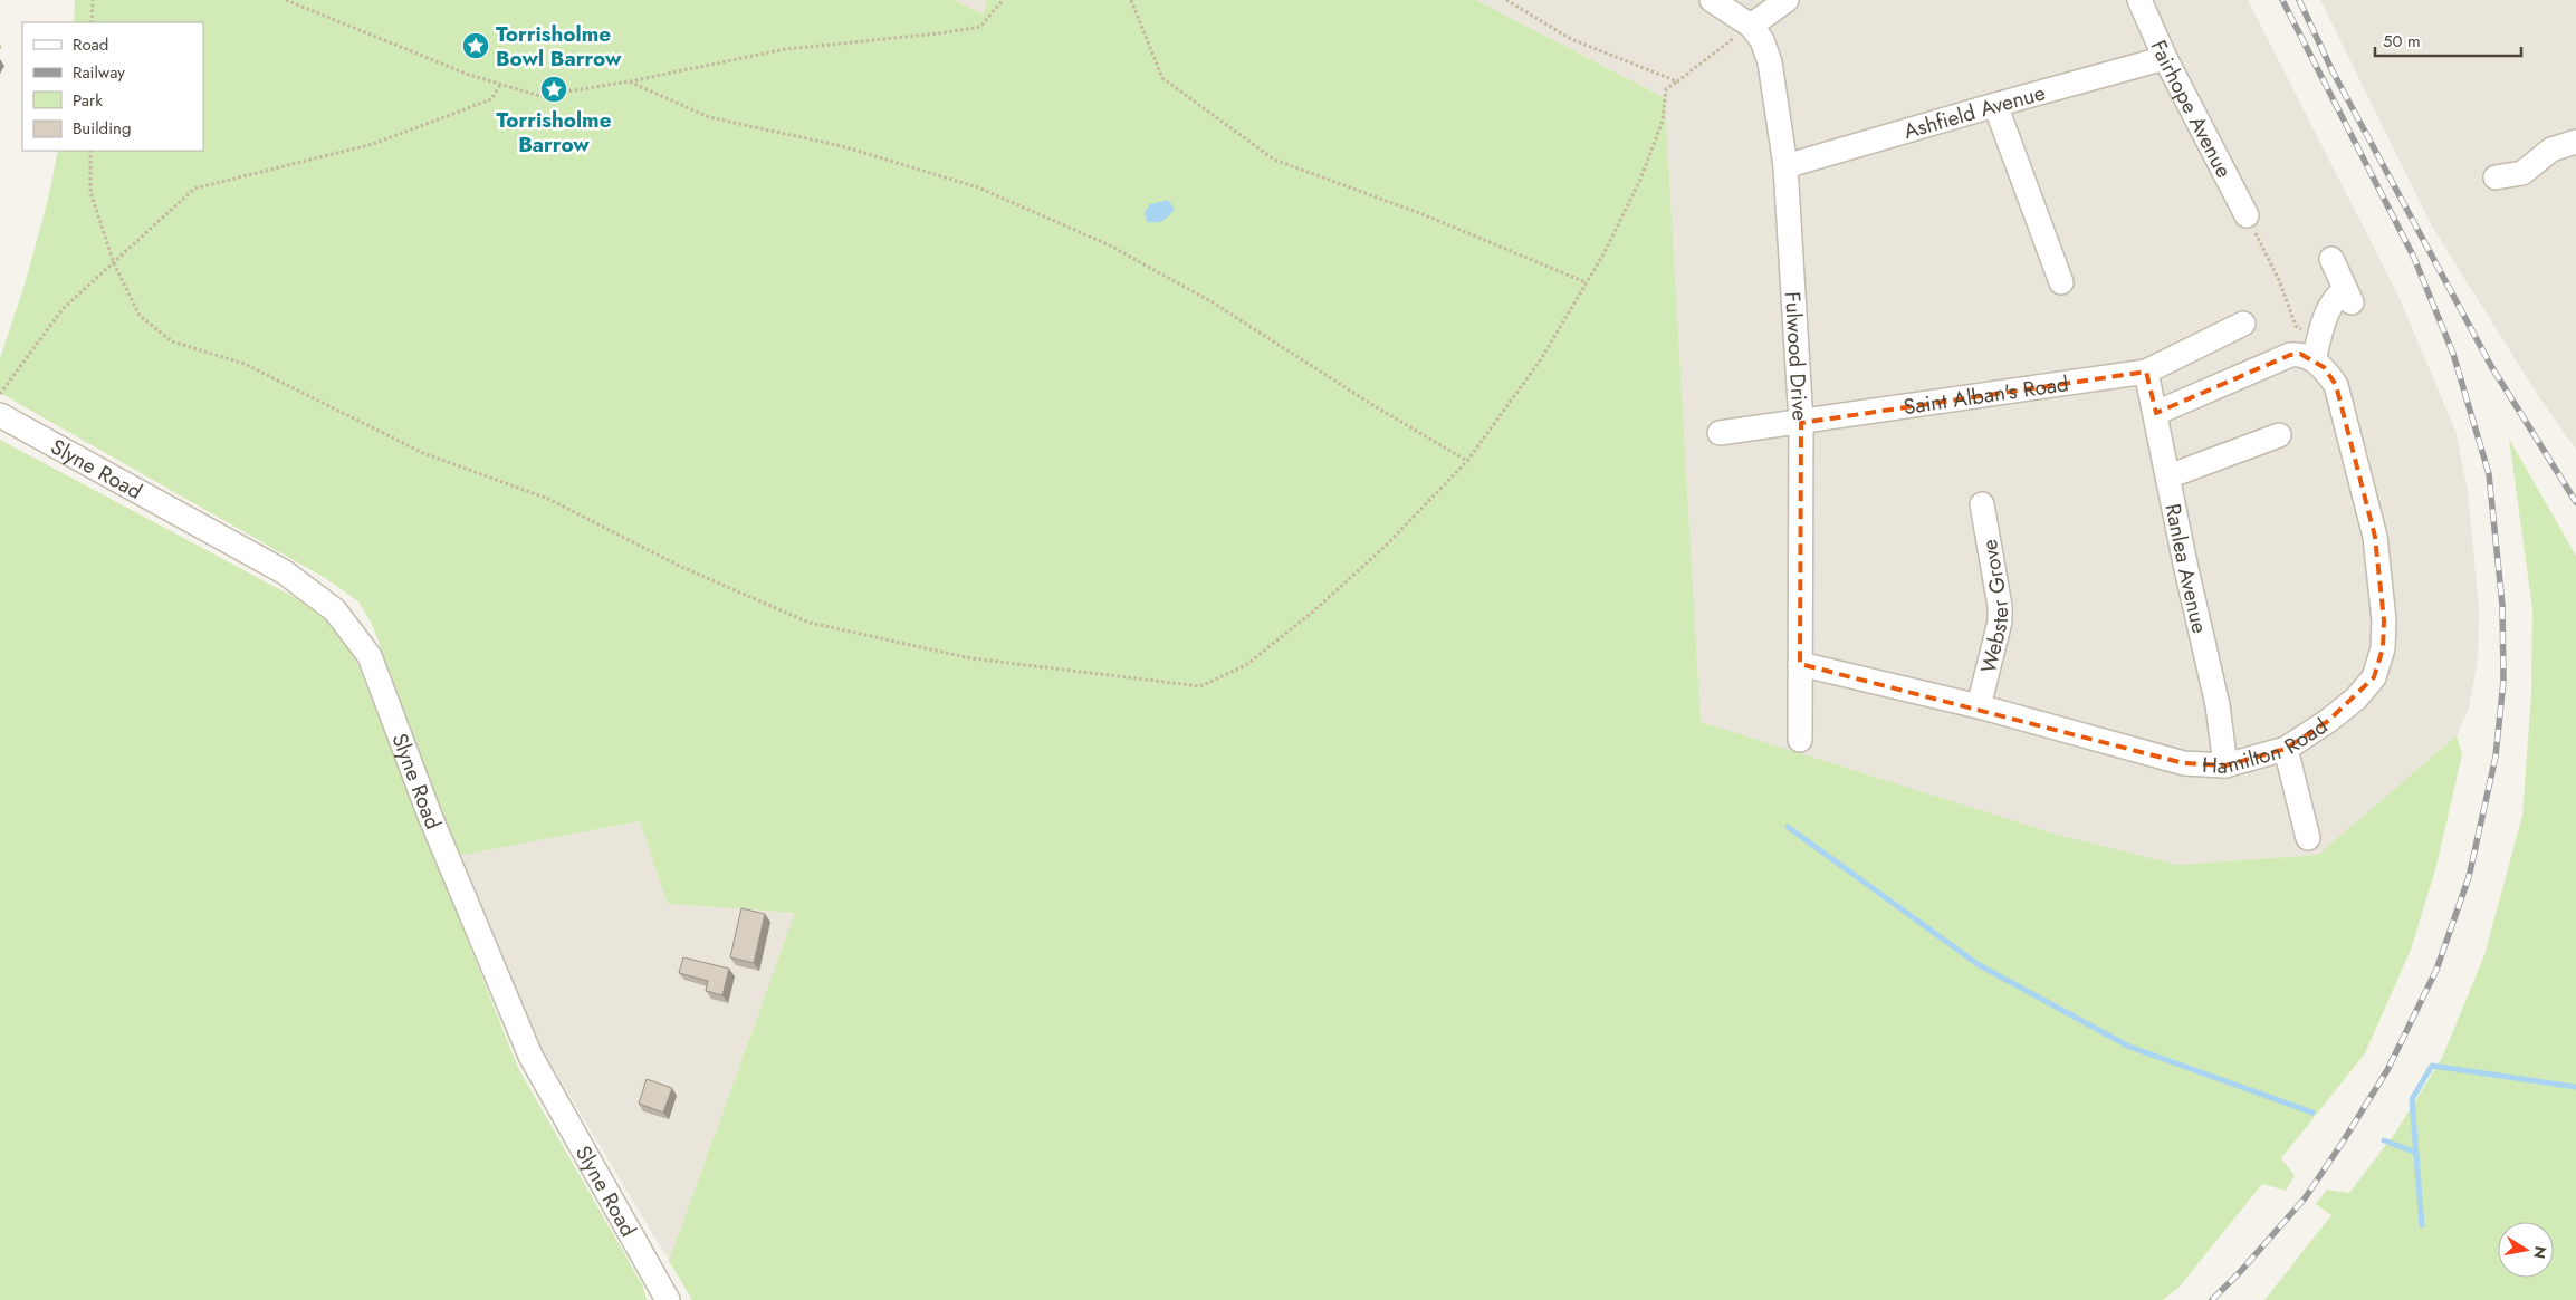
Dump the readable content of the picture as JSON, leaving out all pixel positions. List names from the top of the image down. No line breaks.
{"streets":{"street":["Fairhope Avenue","Ashfield Avenue","Fulwood Drive","Saint Alban's Road","Slyne Road","Ranlea Avenue","Webster Grove","Hamilton Road"]},"crossings":[["Fairhope Avenue","Ashfield Avenue"],["Ashfield Avenue","Fulwood Drive"],["Fulwood Drive","Saint Alban's Road"],["Fulwood Drive","Hamilton Road"],["Saint Alban's Road","Ranlea Avenue"],["Ranlea Avenue","Hamilton Road"],["Webster Grove","Hamilton Road"]],"places":{"place":["Torrisholme Bowl Barrow","Torrisholme Barrow"]},"legend":["Road","Railway","Park","Building"],"scale_bar":"50 m","north":"right"}
